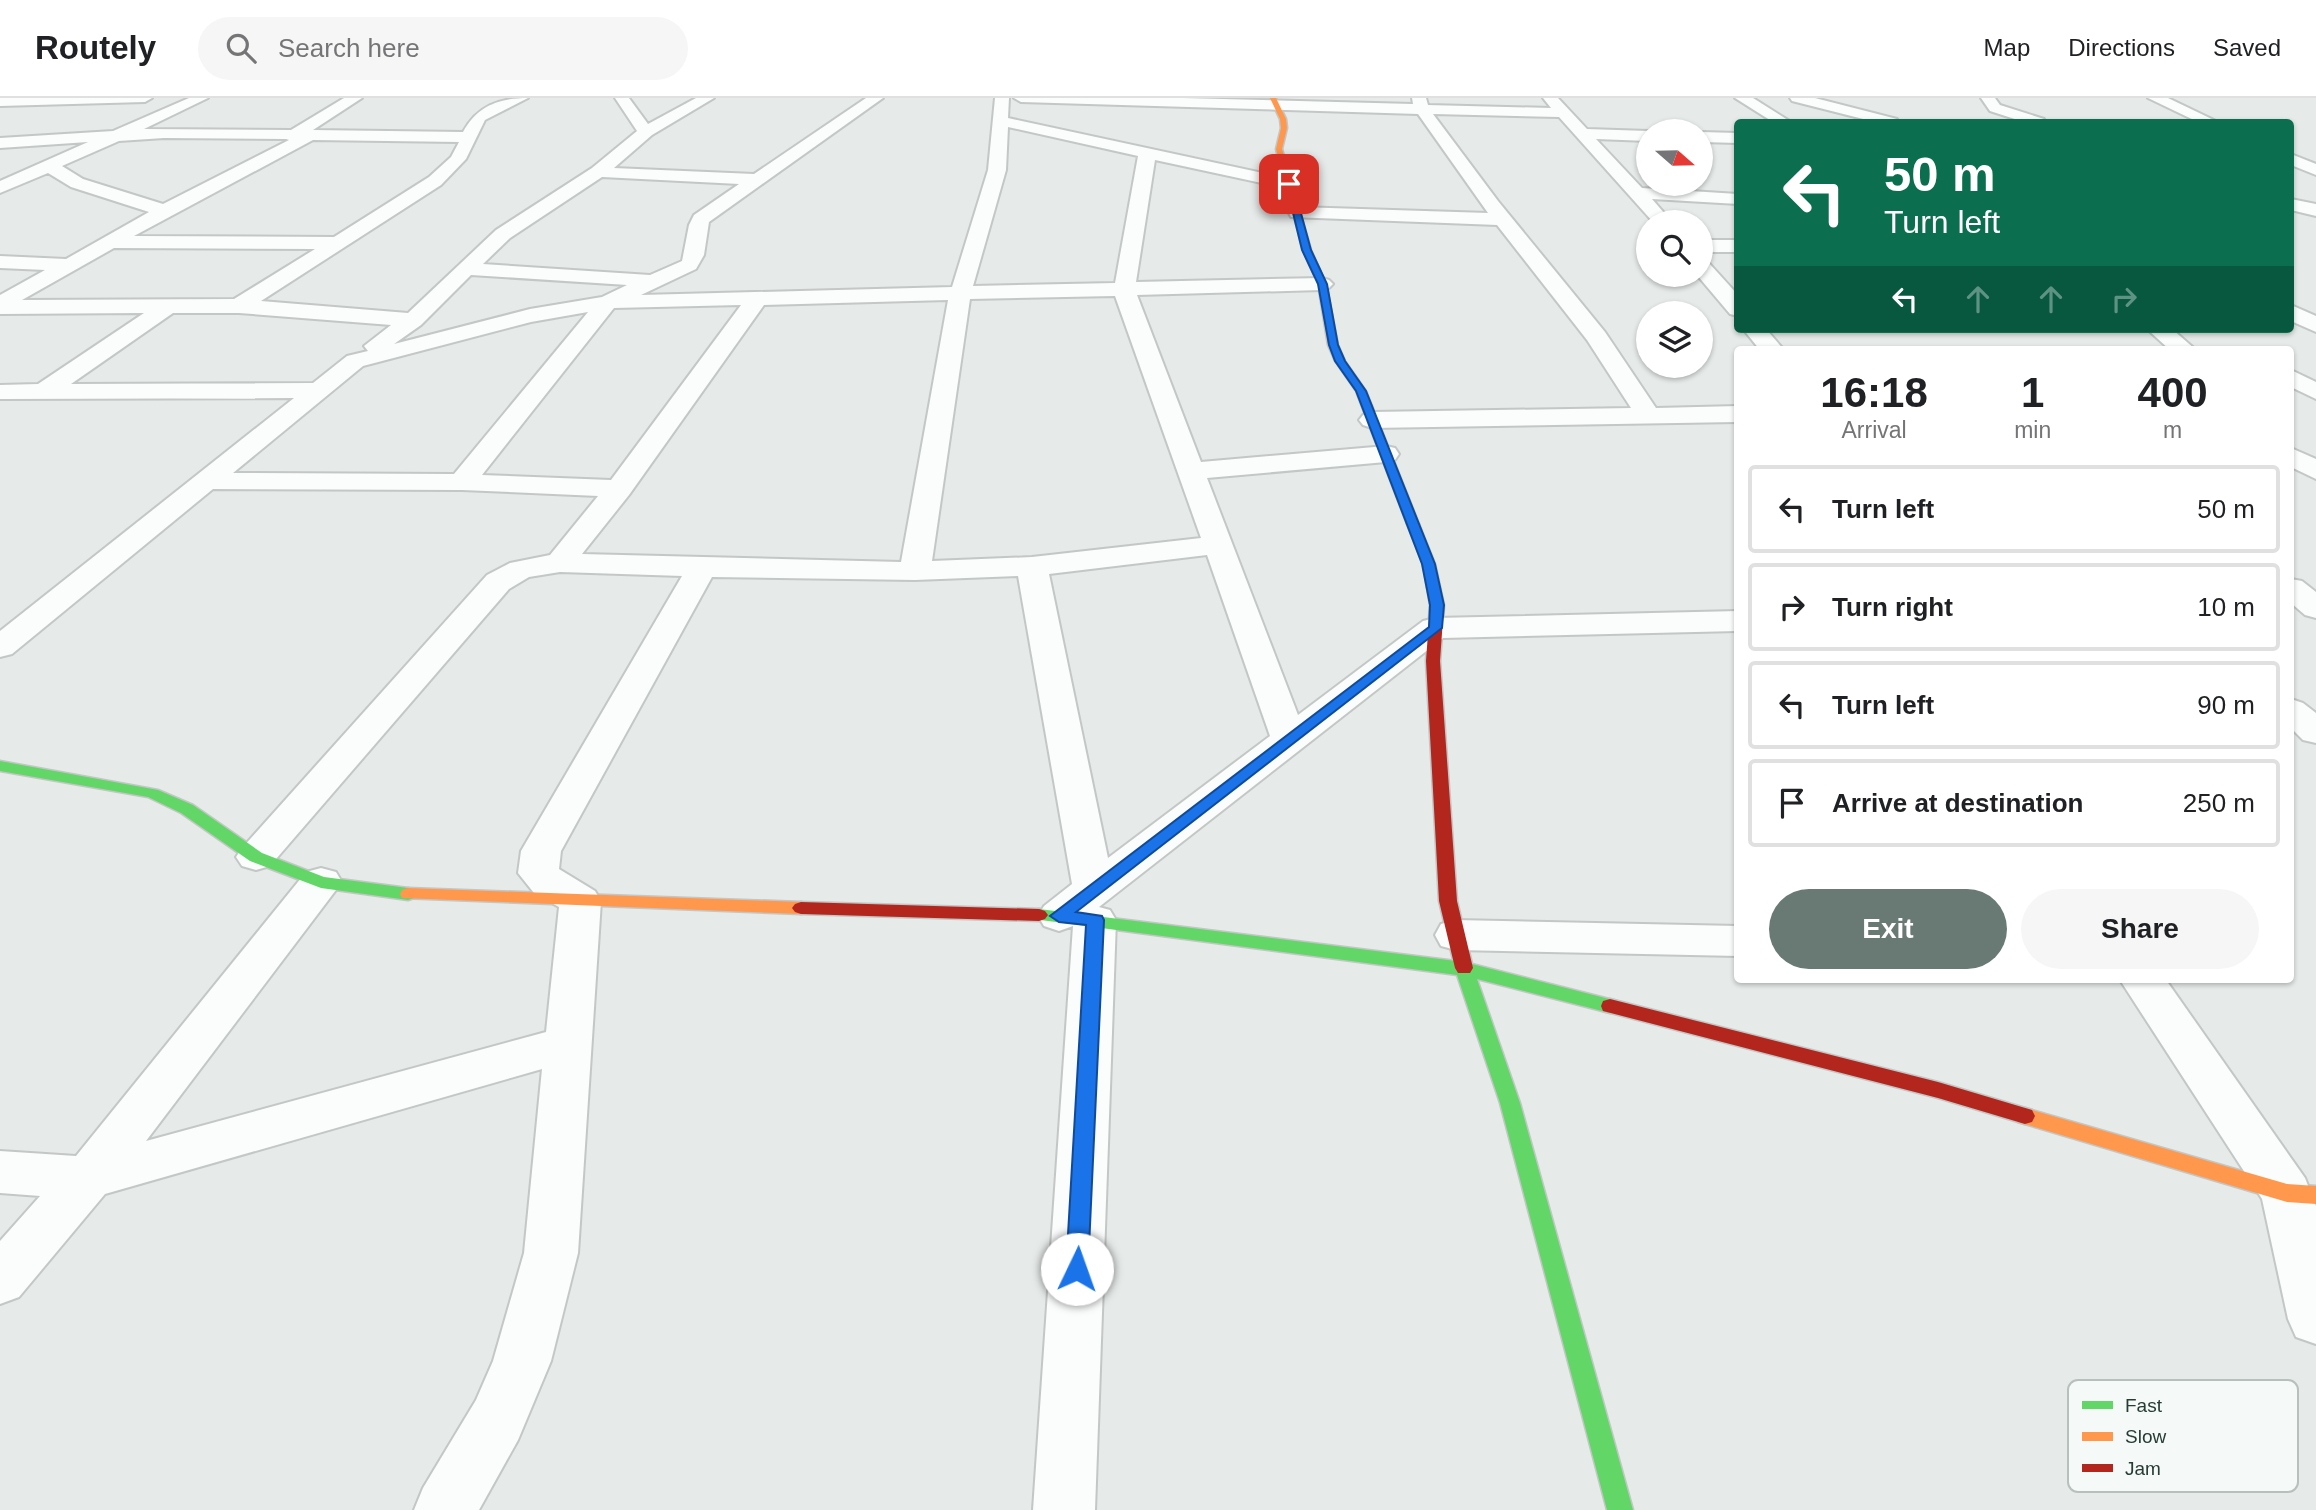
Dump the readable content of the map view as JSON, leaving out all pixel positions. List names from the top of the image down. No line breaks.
{"legend":["Fast","Slow","Jam"],"north":"right","page":{"header":"Routely","search":"Search here","nav":["Map","Directions","Saved"],"turn":["50 m","Turn left"],"eta":["16:18","Arrival","1","min","400","m"],"list":[{"name":"Turn left","value":"50 m"},{"name":"Turn right","value":"10 m"},{"name":"Turn left","value":"90 m"},{"name":"Arrive at destination","value":"250 m"}],"buttons":["Exit","Share"]}}
